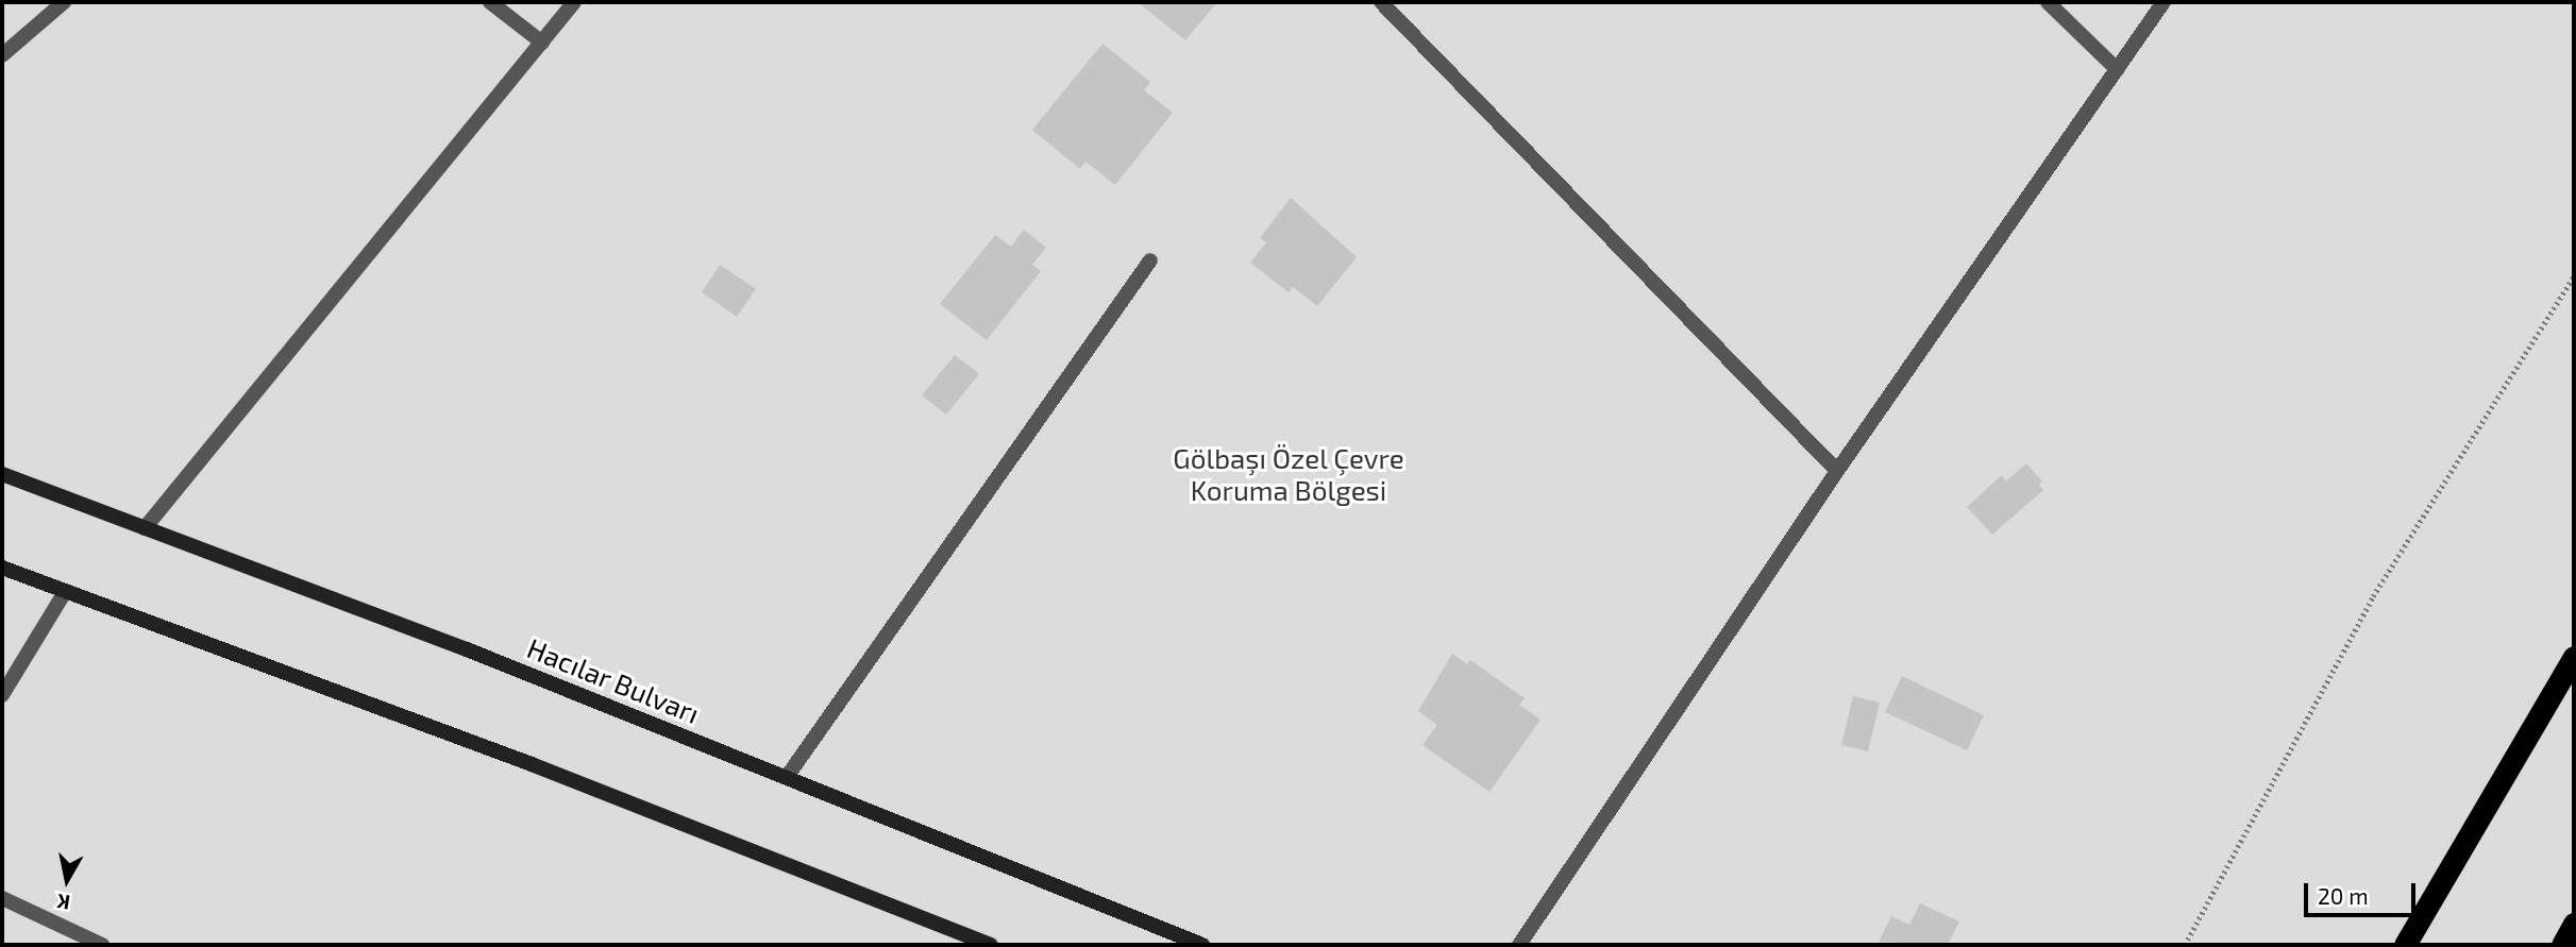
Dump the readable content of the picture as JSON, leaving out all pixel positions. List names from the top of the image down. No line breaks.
{"streets":{"main road":["Hacılar Bulvarı"]},"parks":["Gölbaşı Özel Çevre Koruma Bölgesi"],"scale_bar":"20 m","north":"bottom"}
